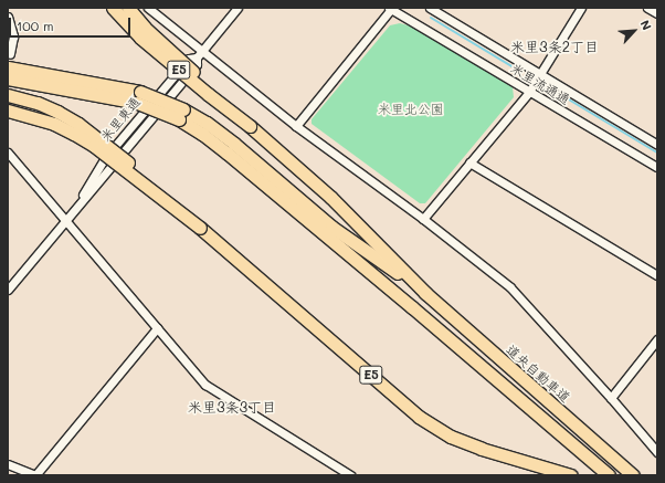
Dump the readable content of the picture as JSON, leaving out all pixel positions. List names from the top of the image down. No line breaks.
{"streets":{"highway":["E5","道央自動車道"],"street":["米里流通通","米里東通"]},"crossings":[["E5","道央自動車道"]],"districts":["米里3条2丁目","米里3条3丁目"],"parks":["米里北公園"],"scale_bar":"100 m","north":"top right"}
